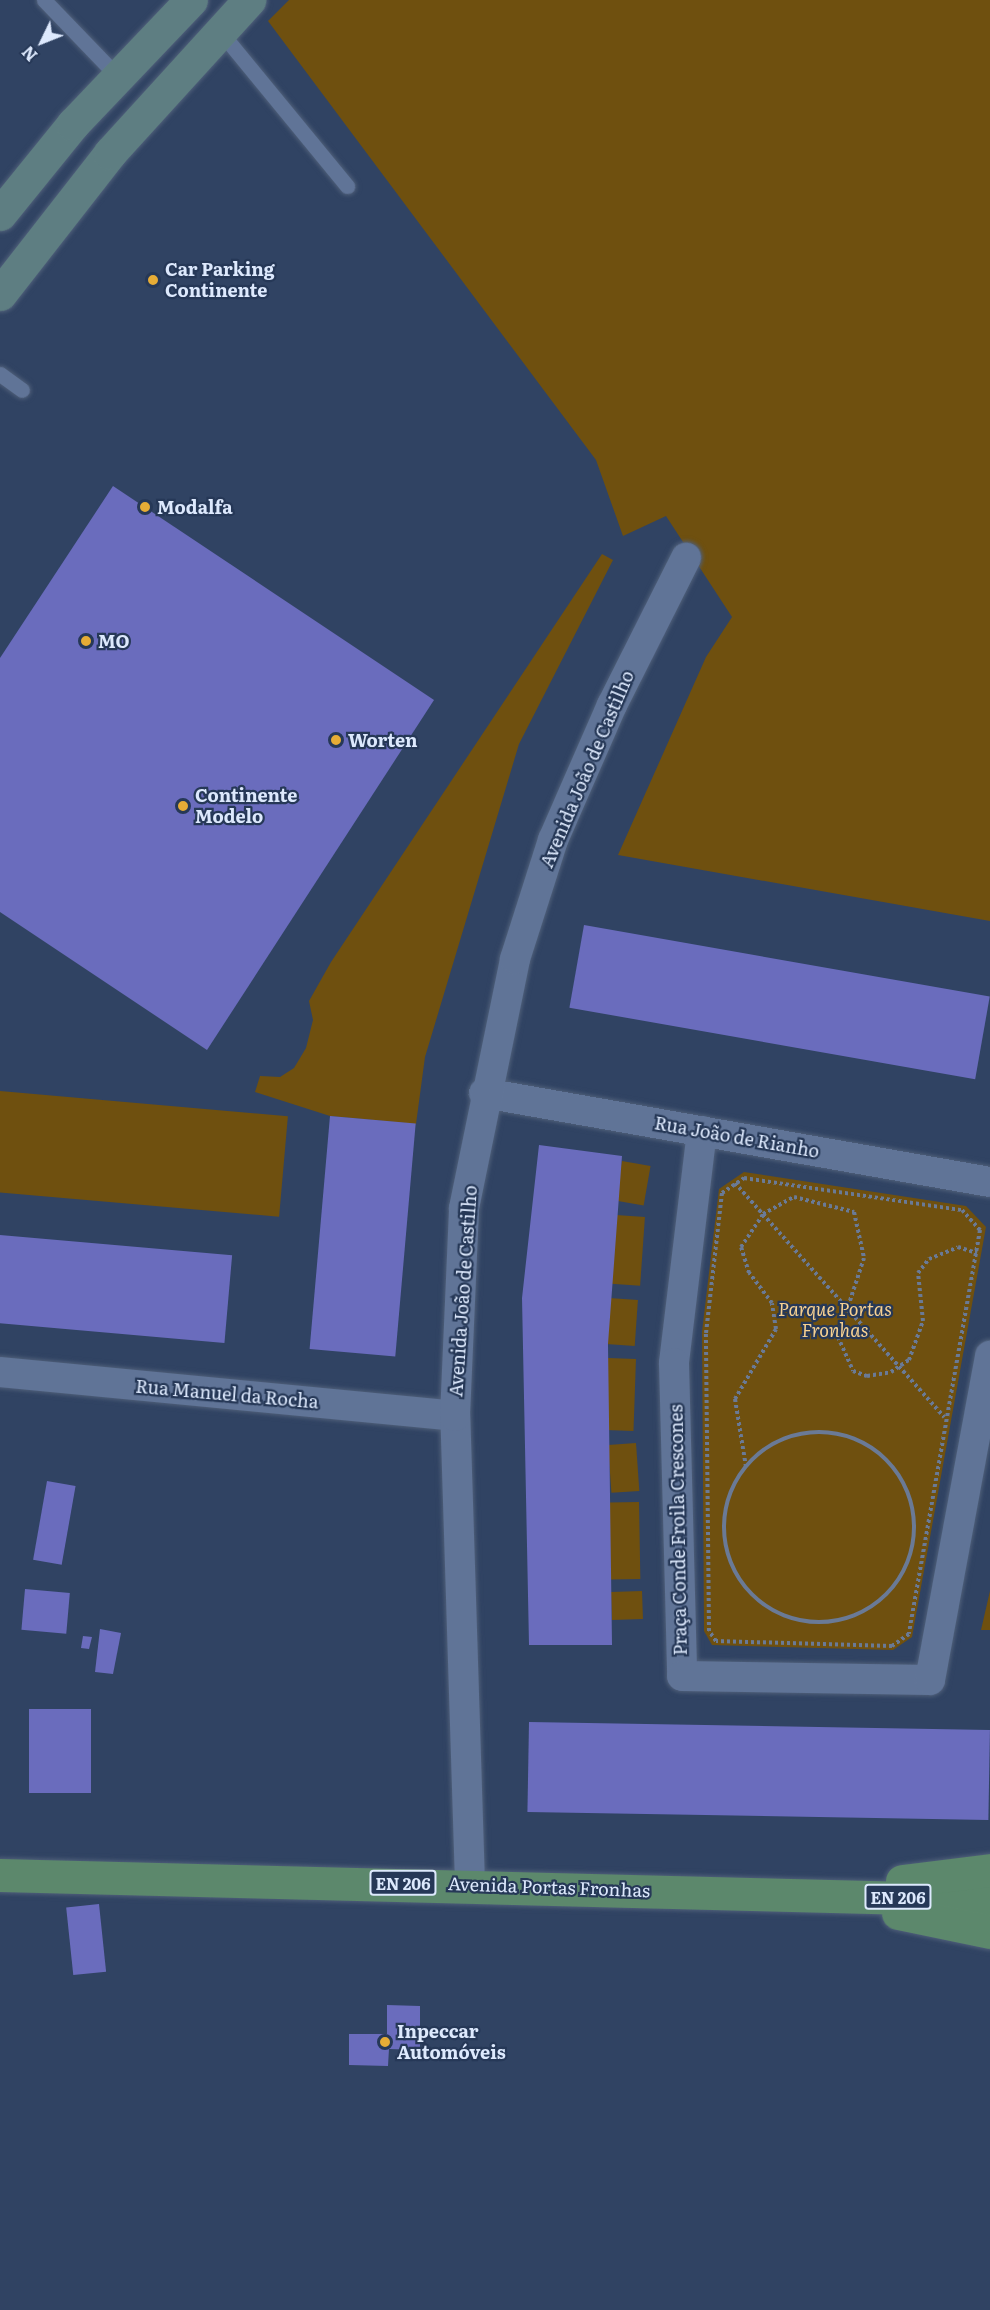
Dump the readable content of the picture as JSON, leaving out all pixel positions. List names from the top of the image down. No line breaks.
{"streets":{"main road":["EN 206","Avenida Portas Fronhas"],"street":["Avenida João de Castilho","Rua João de Rianho","Rua Manuel da Rocha","Praça Conde Froila Crescones"]},"crossings":[["Avenida João de Castilho","Rua João de Rianho"],["Avenida João de Castilho","Rua Manuel da Rocha"],["Avenida João de Castilho","Avenida Portas Fronhas"],["Rua João de Rianho","Praça Conde Froila Crescones"]],"parks":["Parque Portas Fronhas"],"places":["Car Parking Continente","Modalfa","MO","Worten","Continente Modelo","Inpeccar Automóveis"],"north":"bottom left"}
